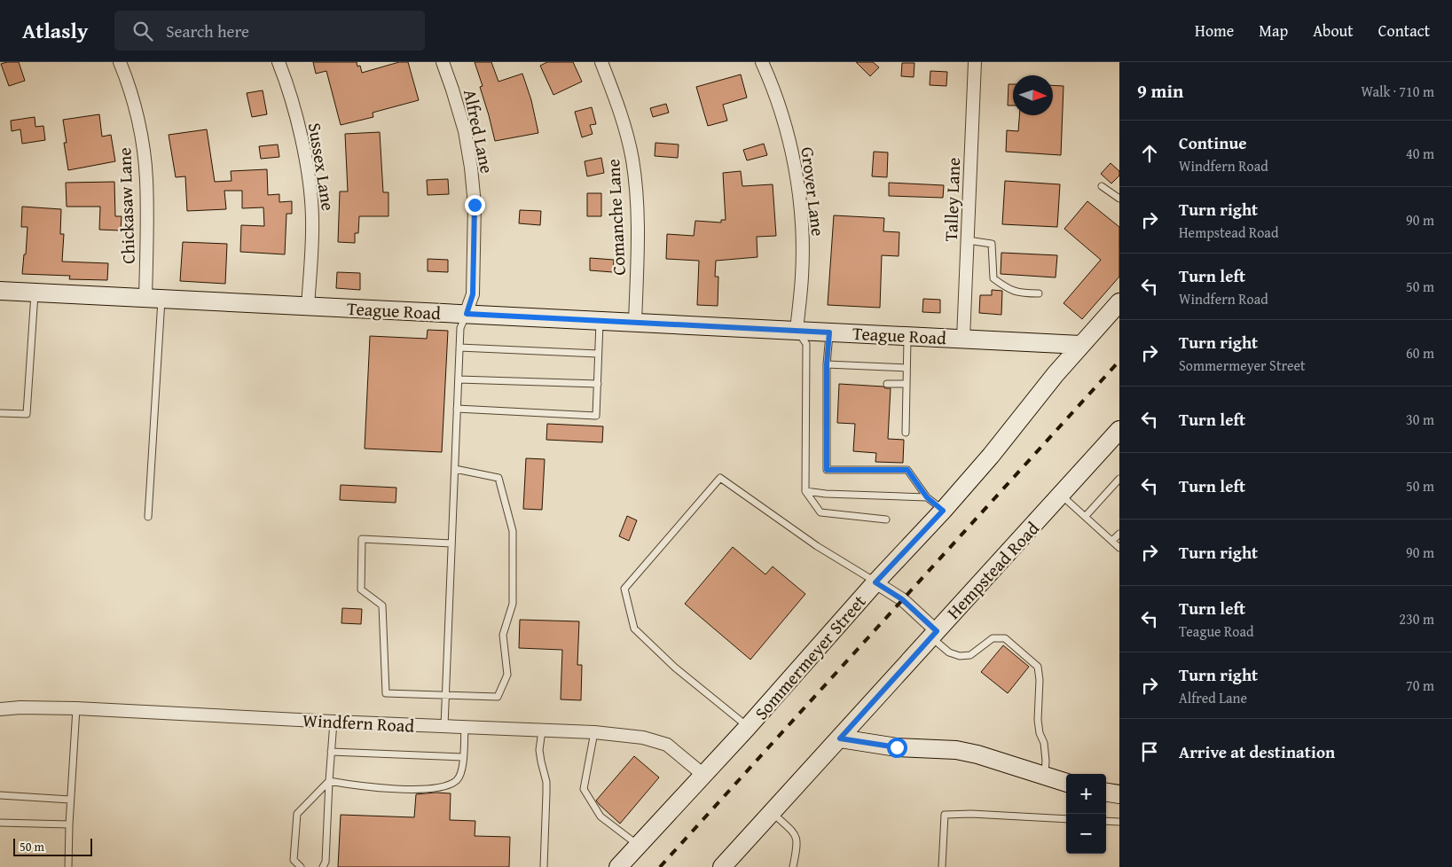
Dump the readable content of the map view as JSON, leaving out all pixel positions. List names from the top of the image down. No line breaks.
{"streets":{"street":["Alfred Lane","Sussex Lane","Grover Lane","Talley Lane","Chickasaw Lane","Comanche Lane","Teague Road","Hempstead Road","Sommermeyer Street","Windfern Road"]},"crossings":[["Alfred Lane","Teague Road"],["Sussex Lane","Teague Road"],["Grover Lane","Teague Road"],["Talley Lane","Teague Road"],["Chickasaw Lane","Teague Road"],["Comanche Lane","Teague Road"],["Teague Road","Sommermeyer Street"],["Sommermeyer Street","Windfern Road"]],"scale_bar":"50 m","north":"right","page":{"header":"Atlasly","search":"Search here","nav":["Home","Map","About","Contact"],"heading":["9 min","Walk · 710 m"],"list":[["Continue","Windfern Road","40 m"],["Turn right","Hempstead Road","90 m"],["Turn left","Windfern Road","50 m"],["Turn right","Sommermeyer Street","60 m"],["Turn left","30 m"],["Turn left","50 m"],["Turn right","90 m"],["Turn left","Teague Road","230 m"],["Turn right","Alfred Lane","70 m"],"Arrive at destination"],"map_buttons":["+","−"],"scale":"50 m"}}
